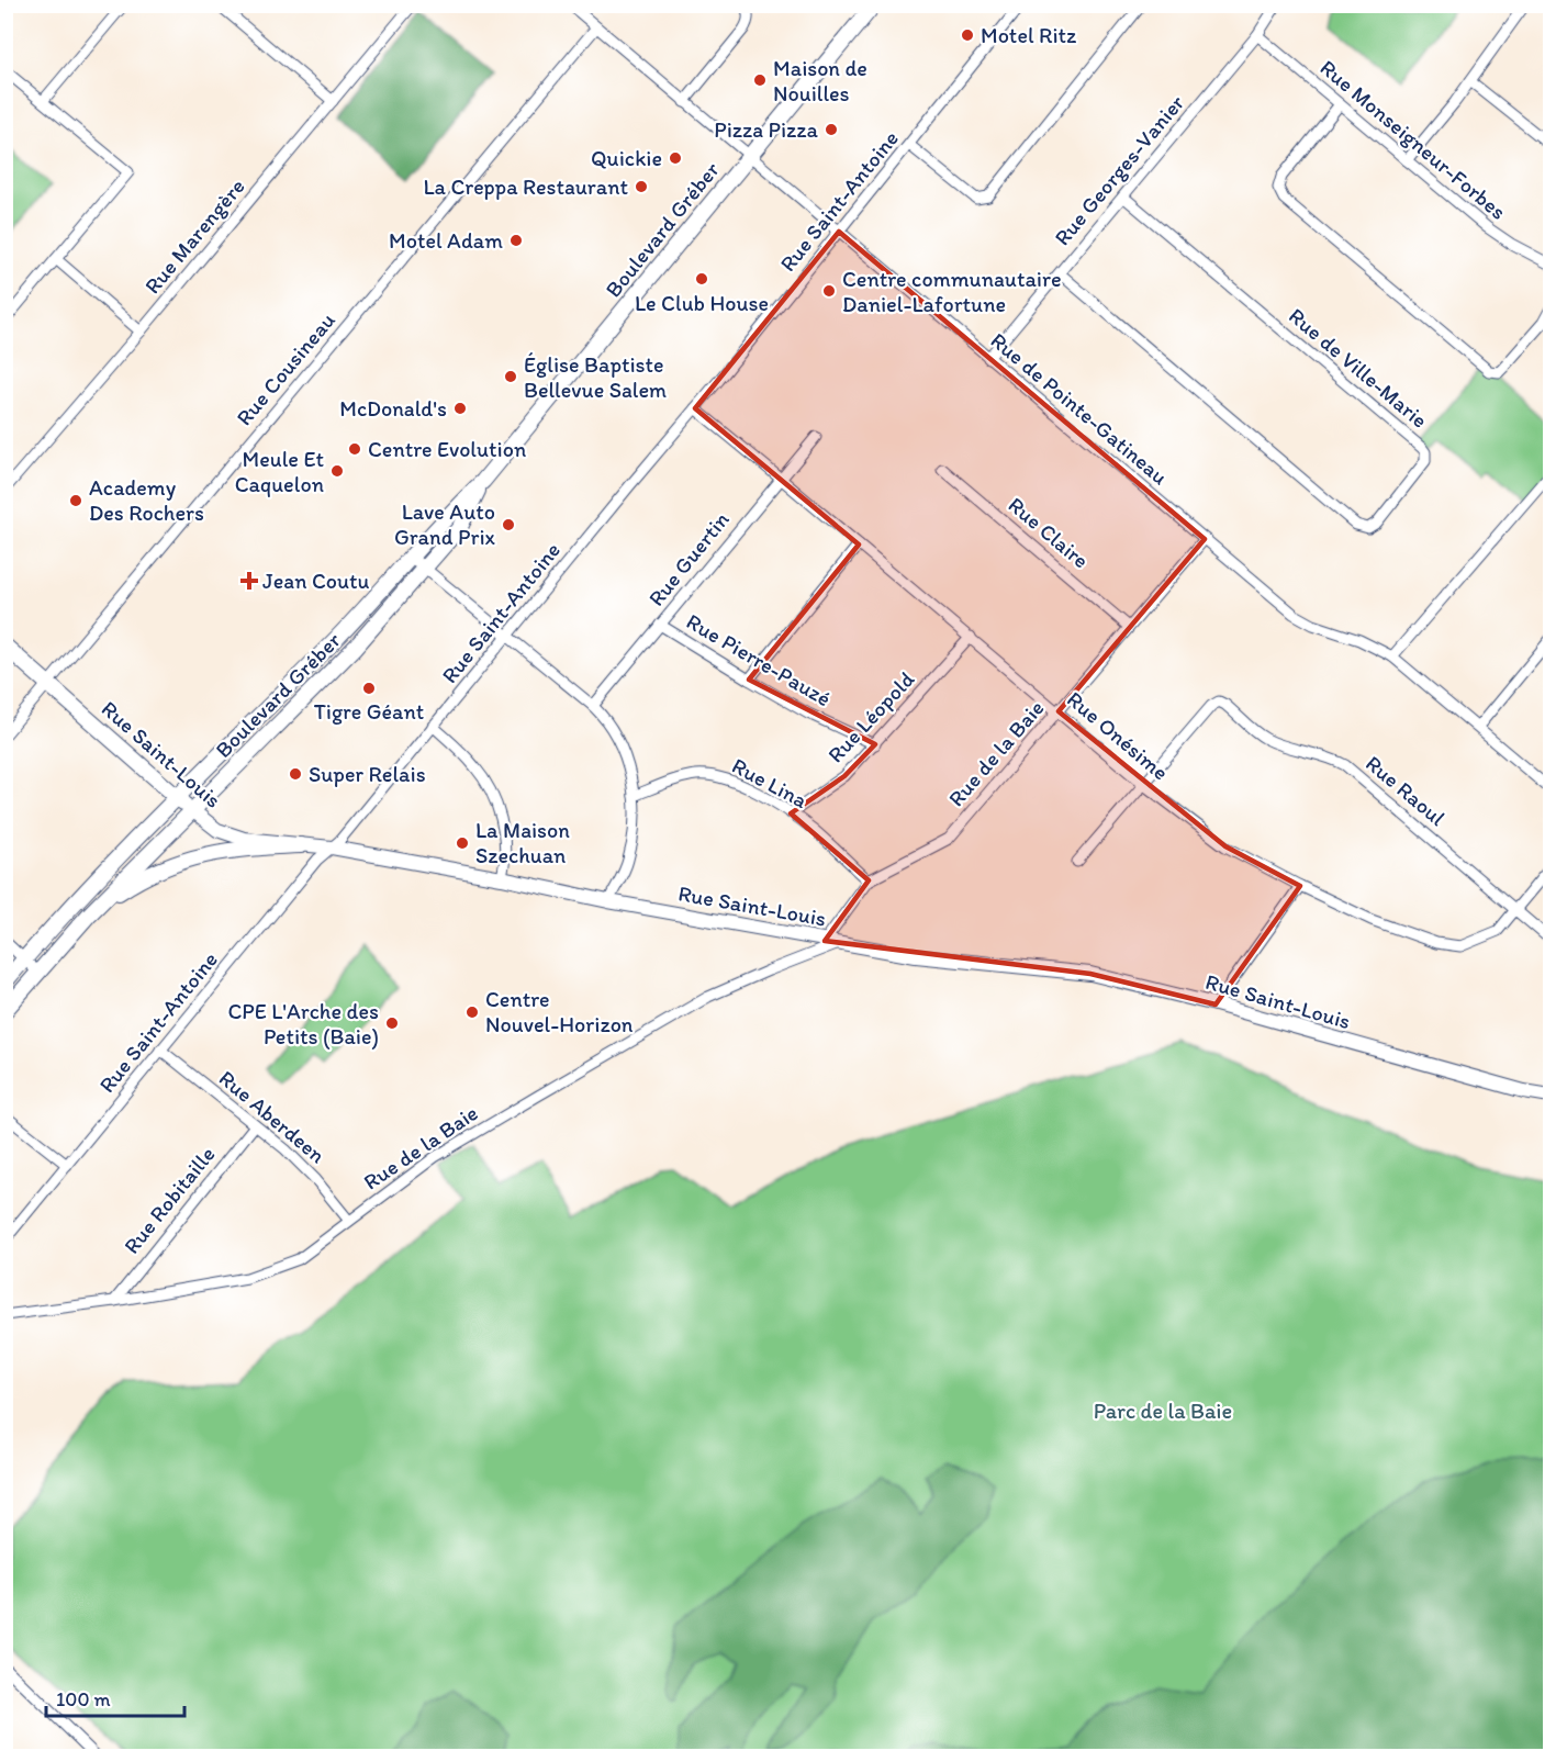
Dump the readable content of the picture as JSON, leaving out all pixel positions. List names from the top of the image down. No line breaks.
{"streets":{"main road":["Boulevard Gréber","Rue Saint-Louis"],"street":["Rue Monseigneur-Forbes","Rue Georges-Vanier","Rue Saint-Antoine","Rue Marengère","Rue de Ville-Marie","Rue Cousineau","Rue de Pointe-Gatineau","Rue Claire","Rue Guertin","Rue Pierre-Pauzé","Rue Léopold","Rue Onésime","Rue de la Baie","Rue Lina","Rue Raoul","Rue Aberdeen","Rue Robitaille"]},"crossings":[["Rue Monseigneur-Forbes","Rue Georges-Vanier"],["Rue Georges-Vanier","Rue de Ville-Marie"],["Rue Georges-Vanier","Rue de Pointe-Gatineau"],["Rue Saint-Antoine","Rue de Pointe-Gatineau"],["Rue Saint-Antoine","Rue Onésime"],["Rue Saint-Antoine","Rue Saint-Louis"],["Rue Saint-Antoine","Rue Aberdeen"],["Boulevard Gréber","Rue de Pointe-Gatineau"],["Boulevard Gréber","Rue Saint-Louis"],["Rue Cousineau","Rue de Pointe-Gatineau"],["Rue Cousineau","Rue Saint-Louis"],["Rue de Pointe-Gatineau","Rue de la Baie"],["Rue Claire","Rue de la Baie"],["Rue Guertin","Rue Pierre-Pauzé"],["Rue Guertin","Rue Onésime"],["Rue Pierre-Pauzé","Rue Léopold"],["Rue Léopold","Rue Onésime"],["Rue Léopold","Rue Lina"],["Rue Onésime","Rue de la Baie"],["Rue Onésime","Rue Raoul"],["Rue de la Baie","Rue Saint-Louis"],["Rue de la Baie","Rue Lina"],["Rue de la Baie","Rue Aberdeen"],["Rue de la Baie","Rue Robitaille"],["Rue Aberdeen","Rue Robitaille"]],"parks":["Parc de la Baie"],"places":{"other":["Motel Ritz","Maison de Nouilles","Pizza Pizza","Quickie","La Creppa Restaurant","Motel Adam","Le Club House","Centre communautaire Daniel-Lafortune","Église Baptiste Bellevue Salem","McDonald's","Centre Evolution","Meule Et Caquelon","Academy Des Rochers","Lave Auto Grand Prix","Tigre Géant","Super Relais","La Maison Szechuan","Centre Nouvel-Horizon","CPE L'Arche des Petits (Baie)"],"health":["Jean Coutu"]},"scale_bar":"100 m"}
